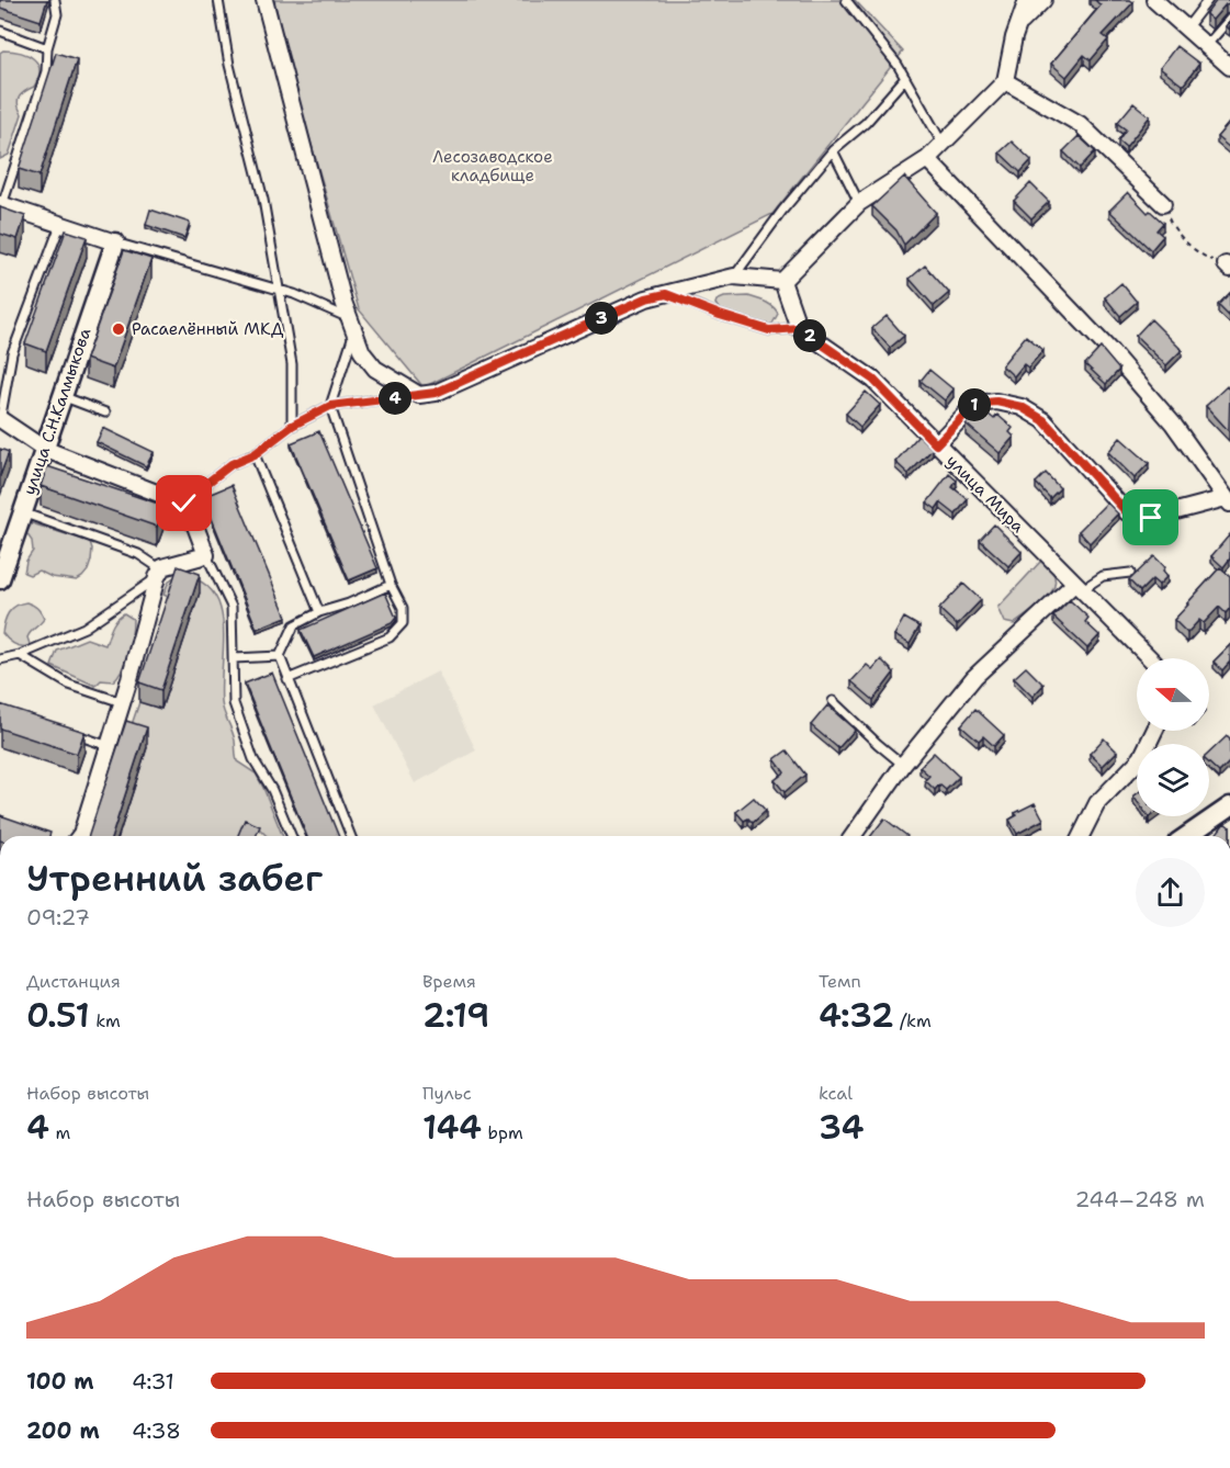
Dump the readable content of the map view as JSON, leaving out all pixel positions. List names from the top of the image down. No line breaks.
{"streets":{"street":["улица С.Н.Калмыкова","улица Мира"]},"parks":["Лесозаводское кладбище"],"places":["Расаелённый МКД"],"north":"left","page":{"pins":["3","2","4","1"],"heading":["Утренний забег","09:27"],"stats":[["Дистанция","0.51 km"],["Время","2:19"],["Темп","4:32 /km"],["Набор высоты","4 m"],["Пульс","144 bpm"],["kcal","34"]],"chart":["Набор высоты","244–248 m"],"list":[{"name":"100 m","note":"4:31"},{"name":"200 m","note":"4:38"}]}}
